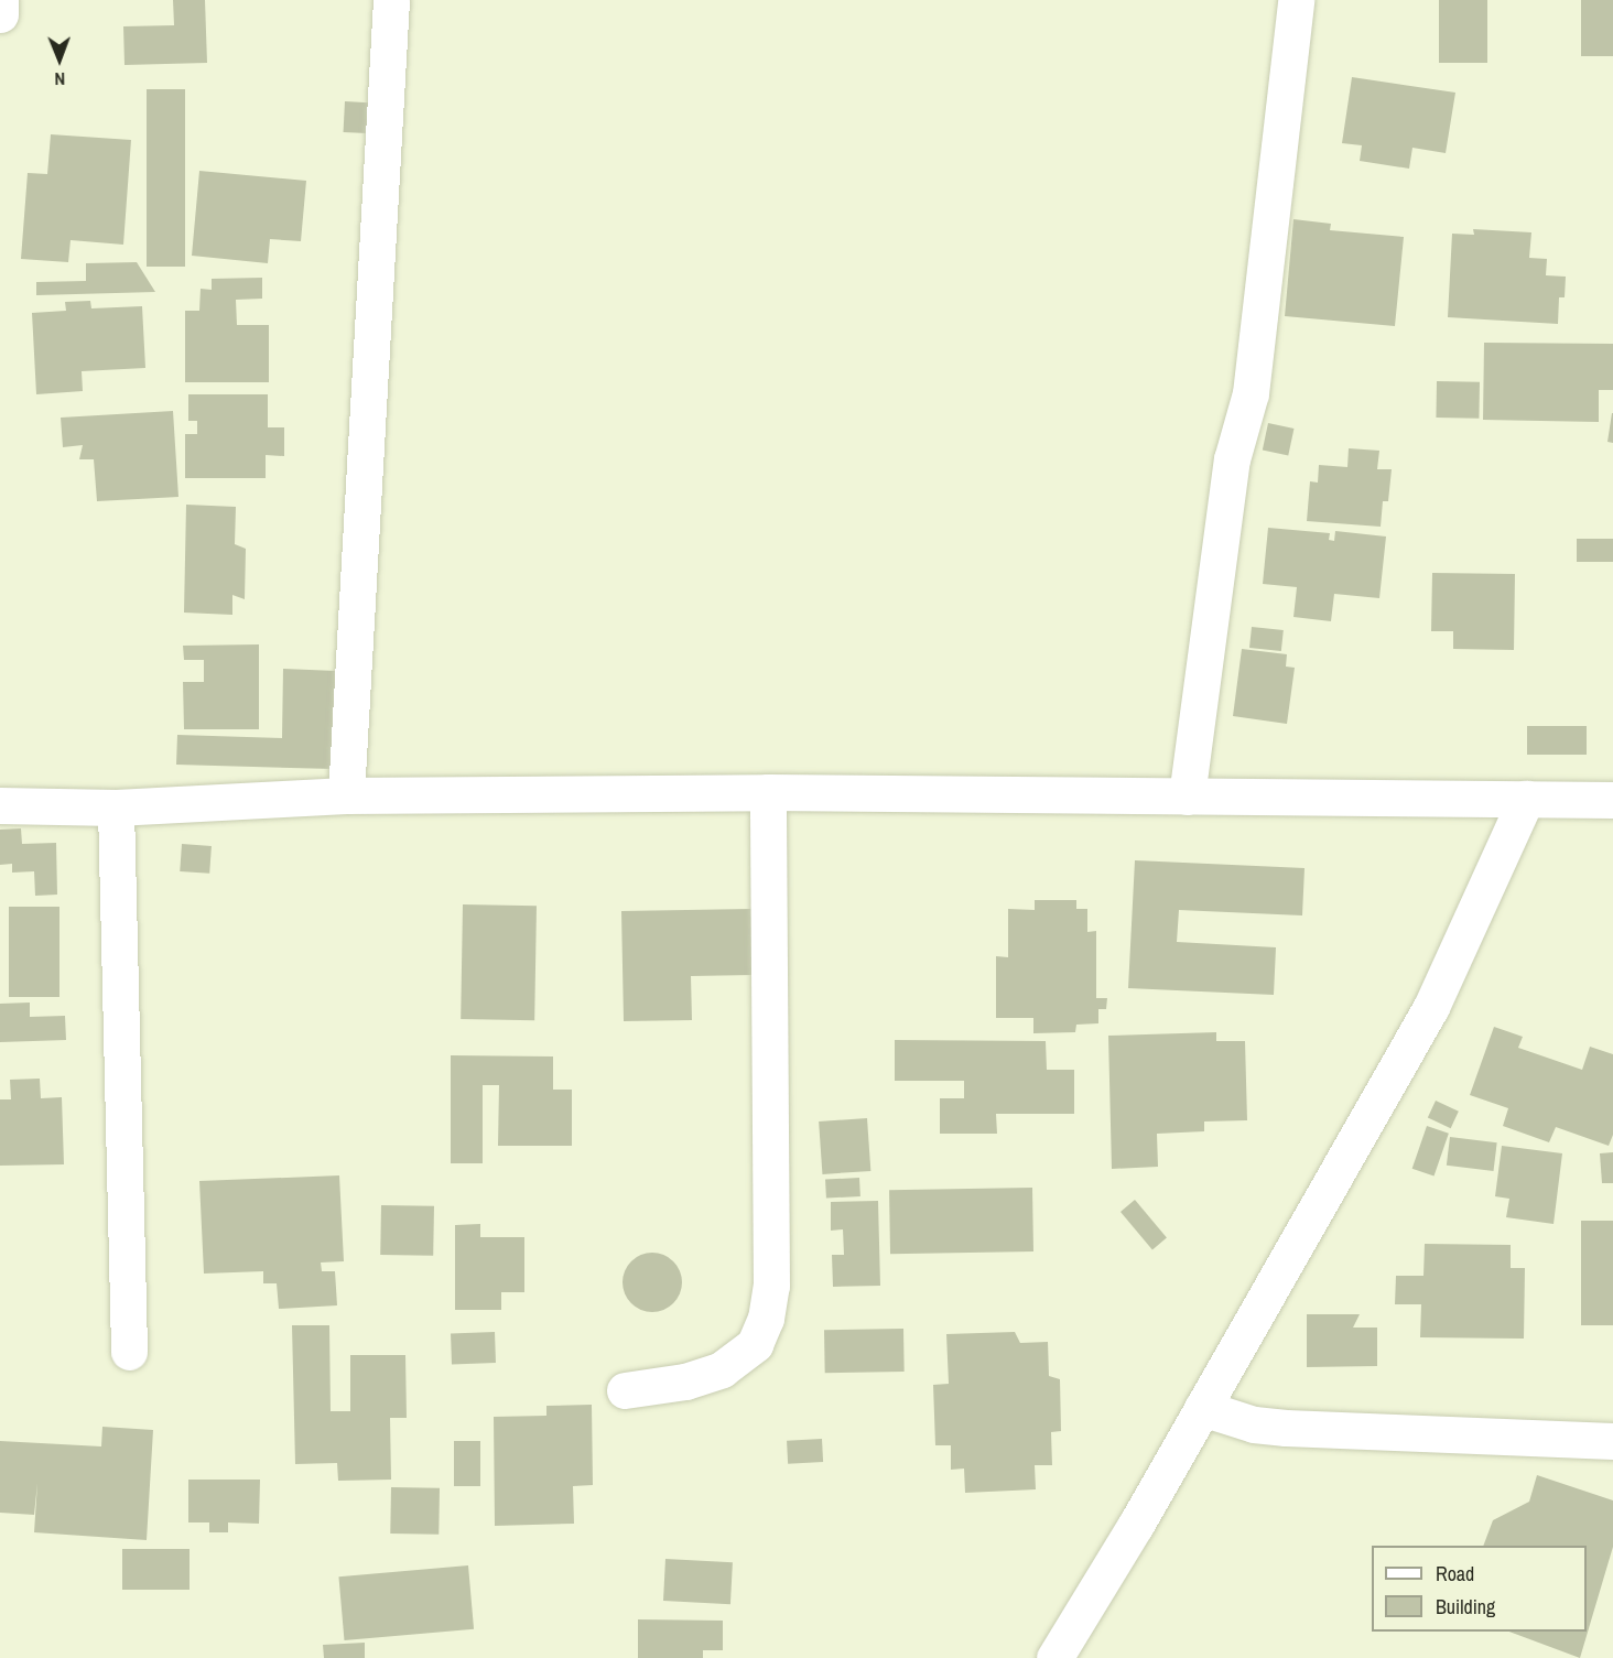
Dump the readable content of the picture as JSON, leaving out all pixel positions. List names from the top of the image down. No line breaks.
{"legend":["Road","Building"],"north":"bottom"}
